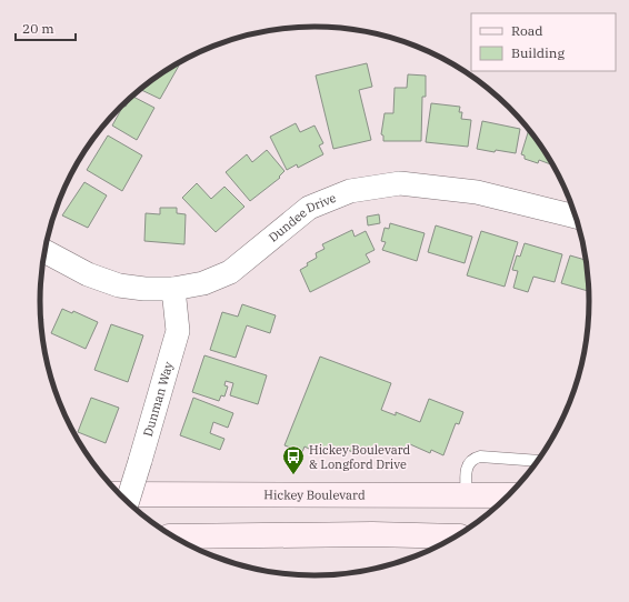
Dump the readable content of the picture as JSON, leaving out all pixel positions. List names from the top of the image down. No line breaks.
{"streets":{"main road":["Hickey Boulevard"],"street":["Dundee Drive","Dunman Way"]},"crossings":[["Dundee Drive","Dunman Way"]],"places":{"bus stop":["Hickey Boulevard & Longford Drive"]},"legend":["Road","Building"],"scale_bar":"20 m"}
